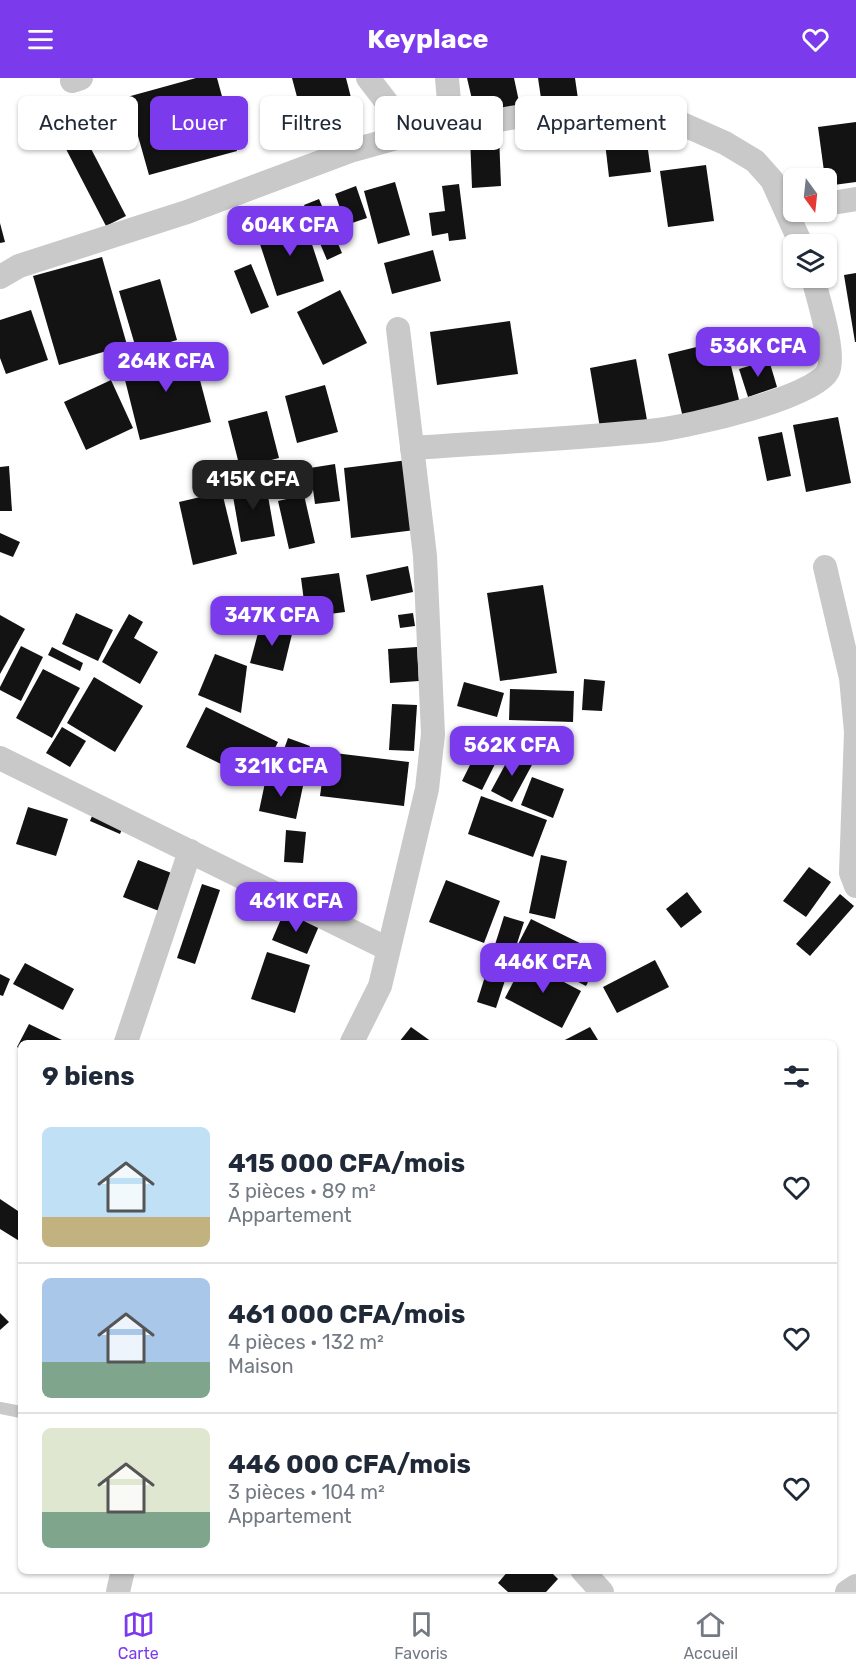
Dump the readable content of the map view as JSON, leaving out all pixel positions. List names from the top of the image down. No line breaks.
{"north":"bottom","page":{"header":"Keyplace","chip":["Acheter","Louer","Filtres","Nouveau","Appartement"],"price":["604K CFA","536K CFA","264K CFA","415K CFA","347K CFA","562K CFA","321K CFA","461K CFA","446K CFA"],"heading":"9 biens","list":[{"name":"415 000 CFA/mois","note":"3 pièces · 89 m² · Appartement"},{"name":"461 000 CFA/mois","note":"4 pièces · 132 m² · Maison"},{"name":"446 000 CFA/mois","note":"3 pièces · 104 m² · Appartement"}],"tabs":["Carte","Favoris","Accueil"]}}
